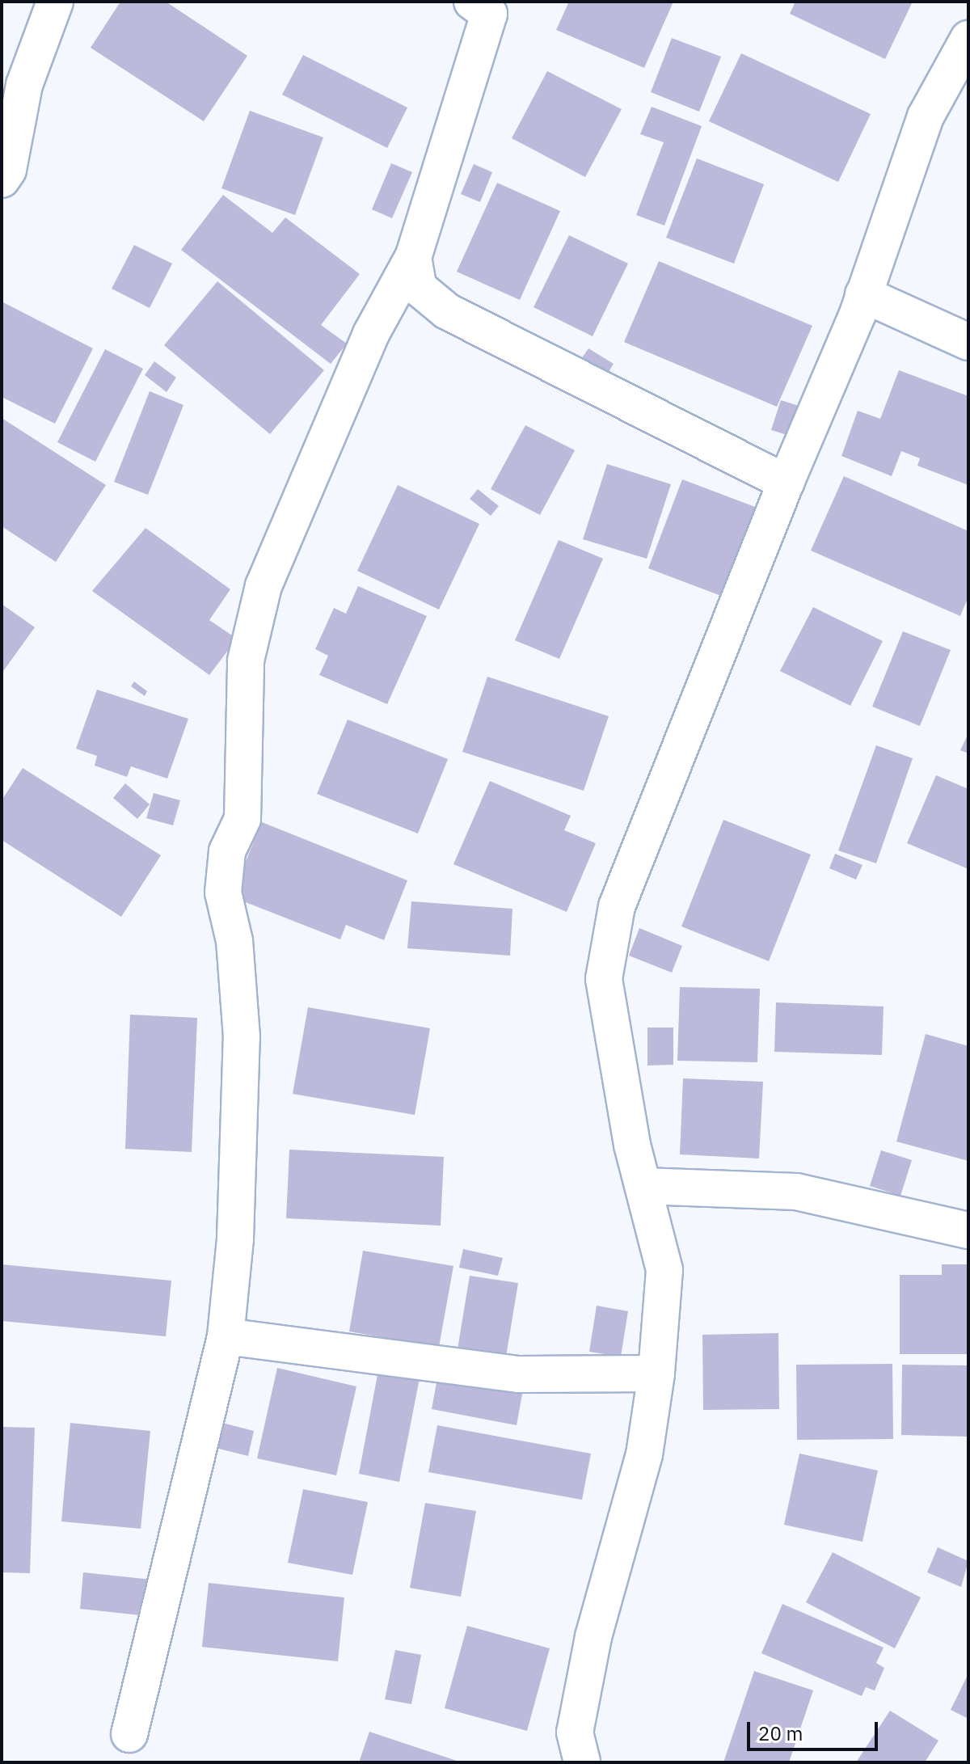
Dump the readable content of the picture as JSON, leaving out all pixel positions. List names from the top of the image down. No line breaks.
{"scale_bar":"20 m"}
